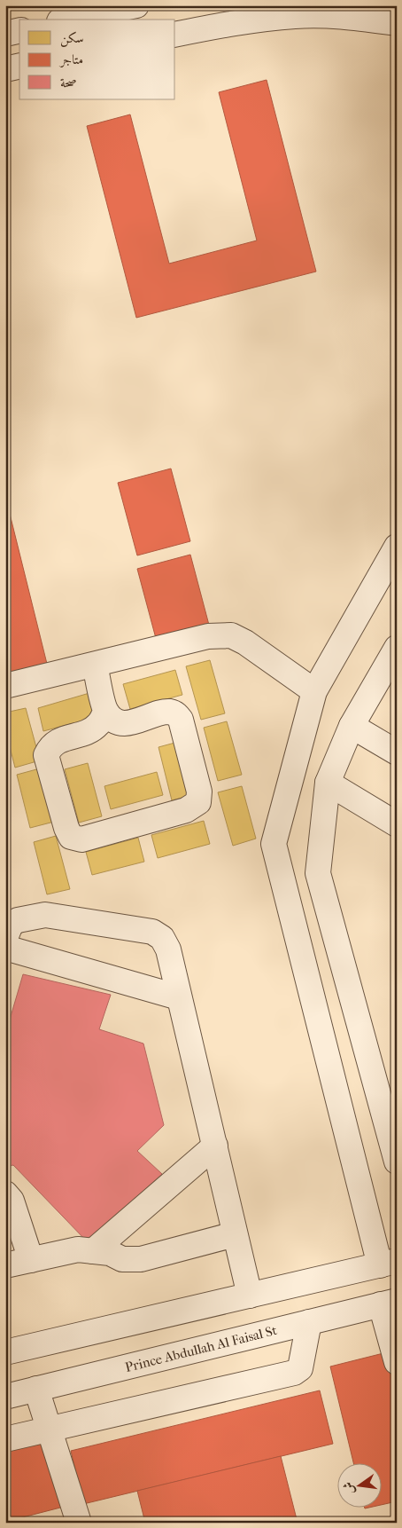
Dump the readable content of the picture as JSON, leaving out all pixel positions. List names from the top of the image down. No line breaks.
{"streets":{"street":["Prince Abdullah Al Faisal St"]},"legend":["سكن","متاجر","صحة"],"north":"left"}
